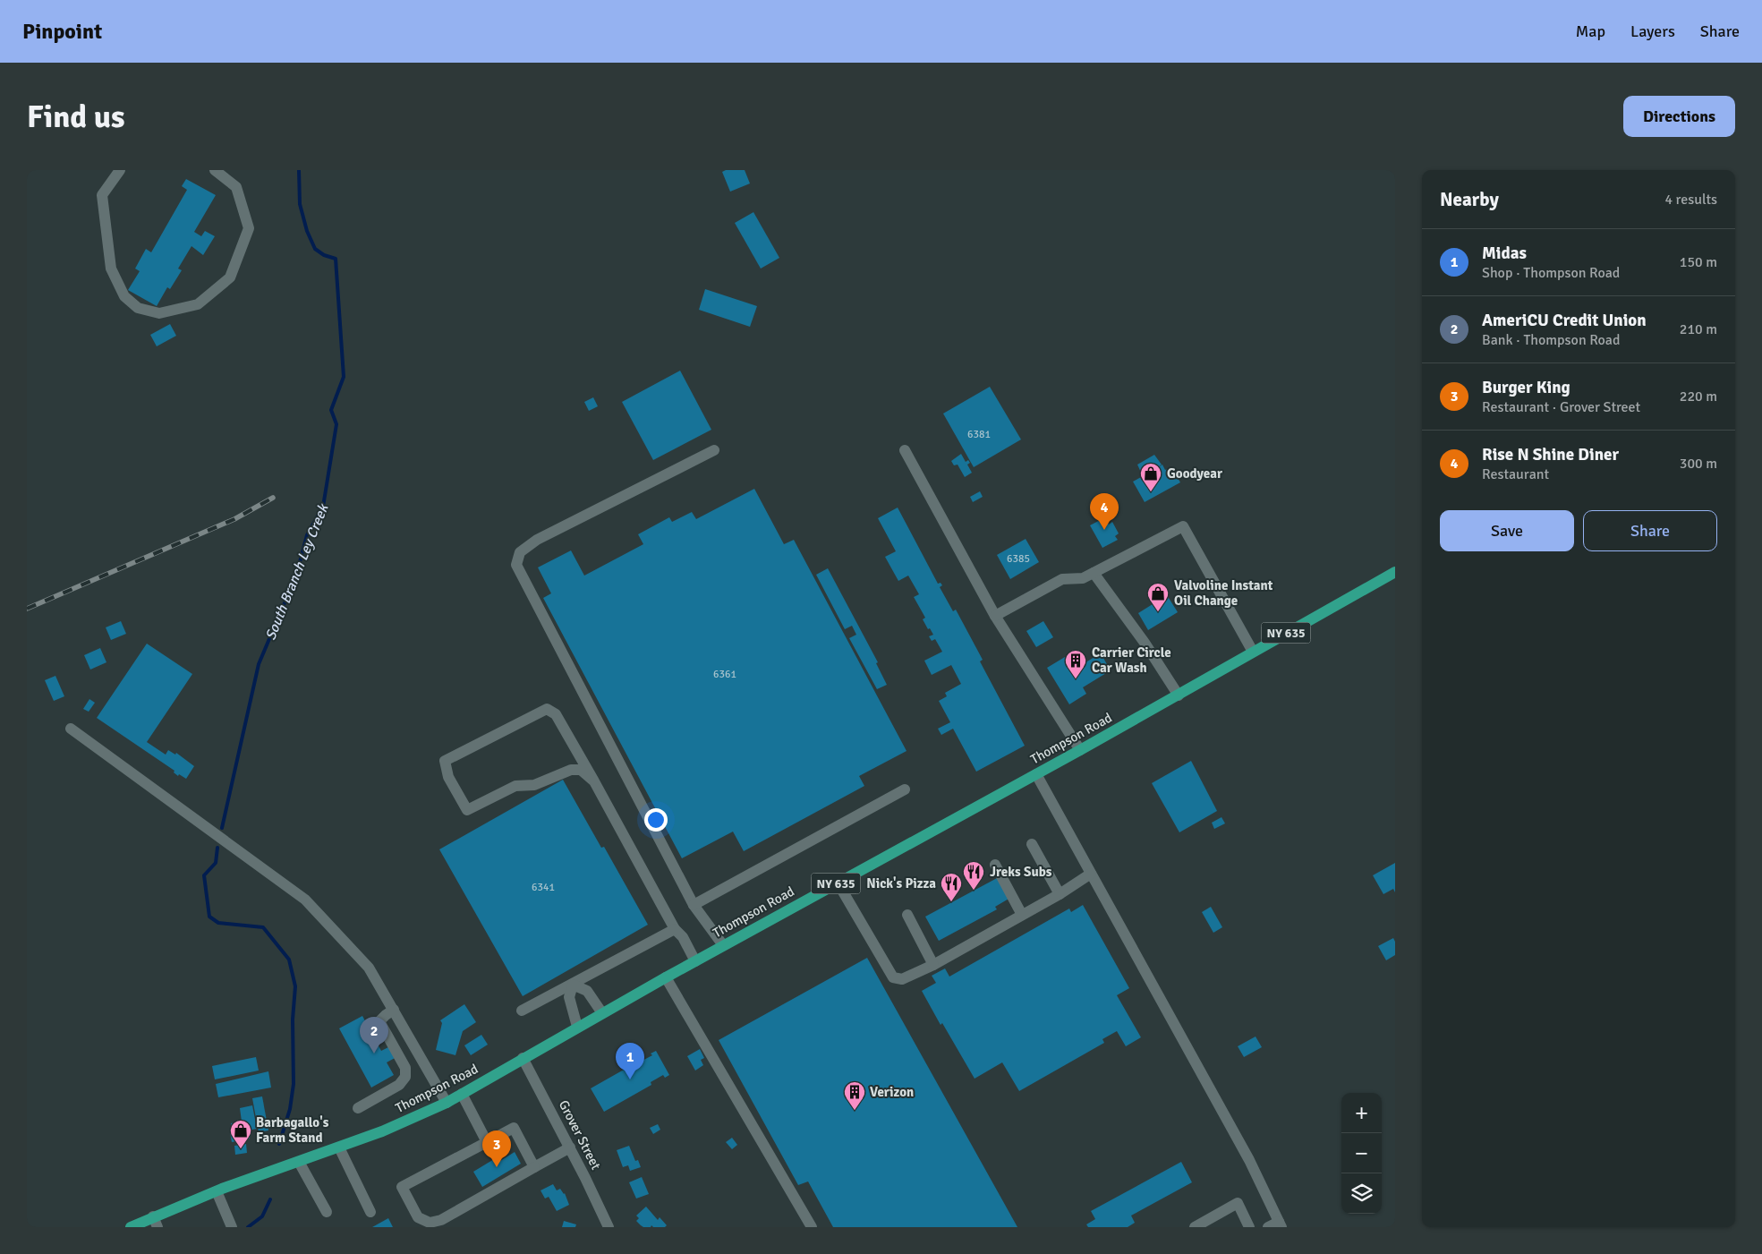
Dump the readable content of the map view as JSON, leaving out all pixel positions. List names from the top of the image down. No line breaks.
{"streets":{"main road":["NY 635","Thompson Road"],"street":["Grover Street"]},"crossings":[["Thompson Road","Grover Street"]],"water":["South Branch Ley Creek"],"places":{"shop":["Goodyear","Valvoline Instant Oil Change","Barbagallo's Farm Stand"],"building":["Carrier Circle Car Wash","Verizon"],"restaurant":["Jreks Subs","Nick's Pizza"]},"house_numbers":["6381","6385","6361","6341"],"page":{"header":"Pinpoint","nav":["Map","Layers","Share"],"buttons":["Directions",["Save","Share"]],"title":"Find us","heading":["Nearby","4 results"],"list":[{"mark":"1","name":"Midas","note":"Shop · Thompson Road","value":"150 m"},{"mark":"2","name":"AmeriCU Credit Union","note":"Bank · Thompson Road","value":"210 m"},{"mark":"3","name":"Burger King","note":"Restaurant · Grover Street","value":"220 m"},{"mark":"4","name":"Rise N Shine Diner","note":"Restaurant","value":"300 m"}],"pins":["4","2","1","3"],"map_buttons":["+","−"]}}
